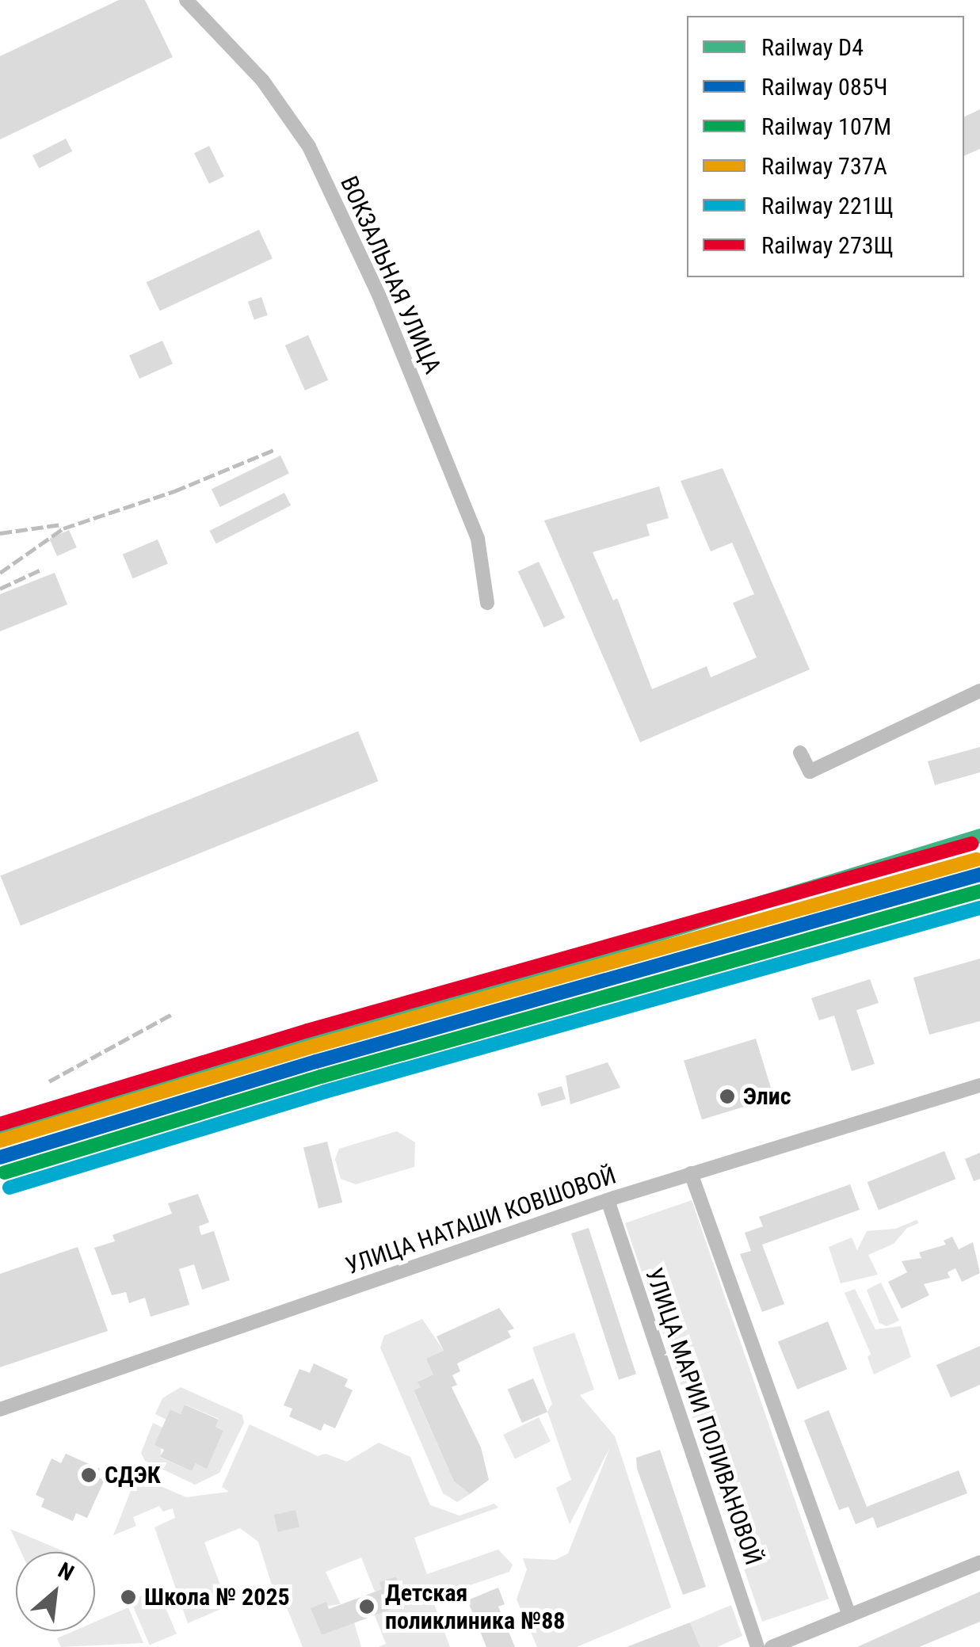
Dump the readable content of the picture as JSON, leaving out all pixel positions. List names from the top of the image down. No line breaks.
{"streets":{"street":["ВОКЗАЛЬНАЯ УЛИЦА","УЛИЦА НАТАШИ КОВШОВОЙ","УЛИЦА МАРИИ ПОЛИВАНОВОЙ"]},"crossings":[["УЛИЦА НАТАШИ КОВШОВОЙ","УЛИЦА МАРИИ ПОЛИВАНОВОЙ"]],"places":["Элис","СДЭК","Школа № 2025","Детская поликлиника №88"],"lines":["rail line D4","rail line 273Щ","rail line 737А","rail line 085Ч","rail line 107М","rail line 221Щ"],"legend":["Railway D4","Railway 085Ч","Railway 107М","Railway 737А","Railway 221Щ","Railway 273Щ"],"north":"top right"}
